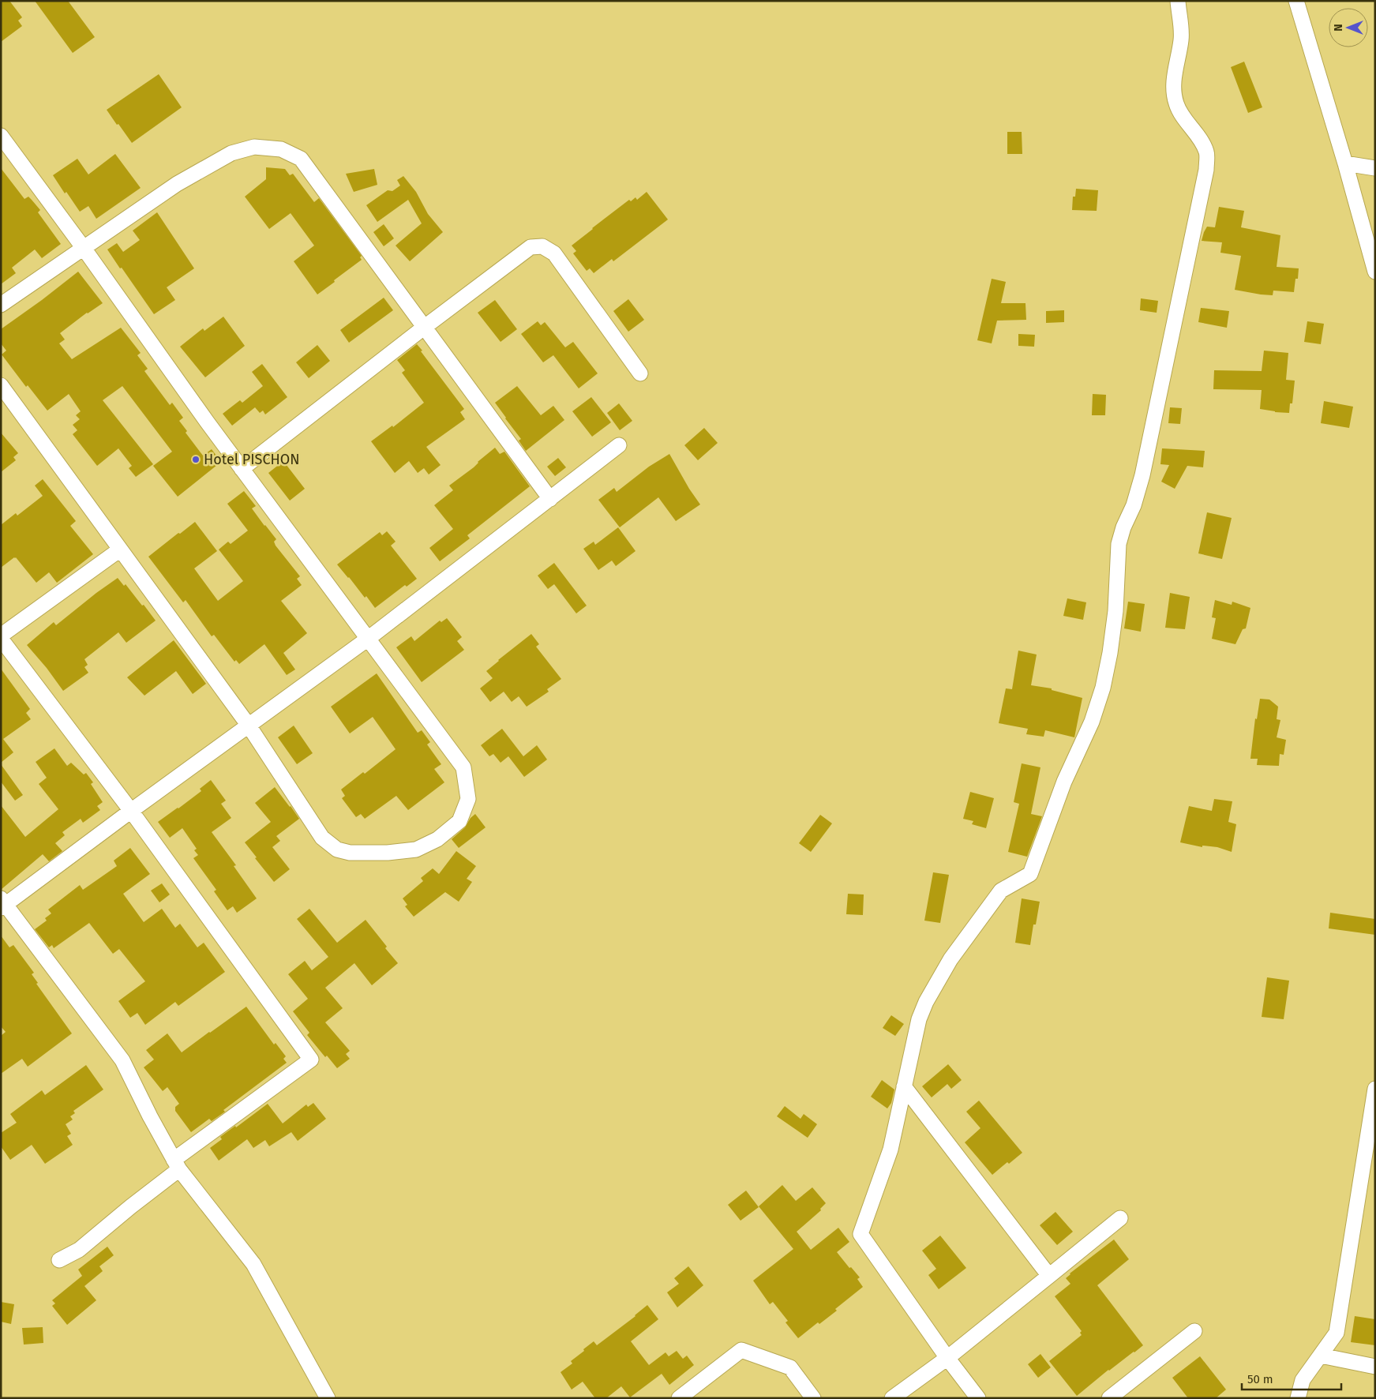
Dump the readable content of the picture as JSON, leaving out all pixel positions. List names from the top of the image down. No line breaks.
{"places":["Hotel PISCHON"],"scale_bar":"50 m","north":"left"}
